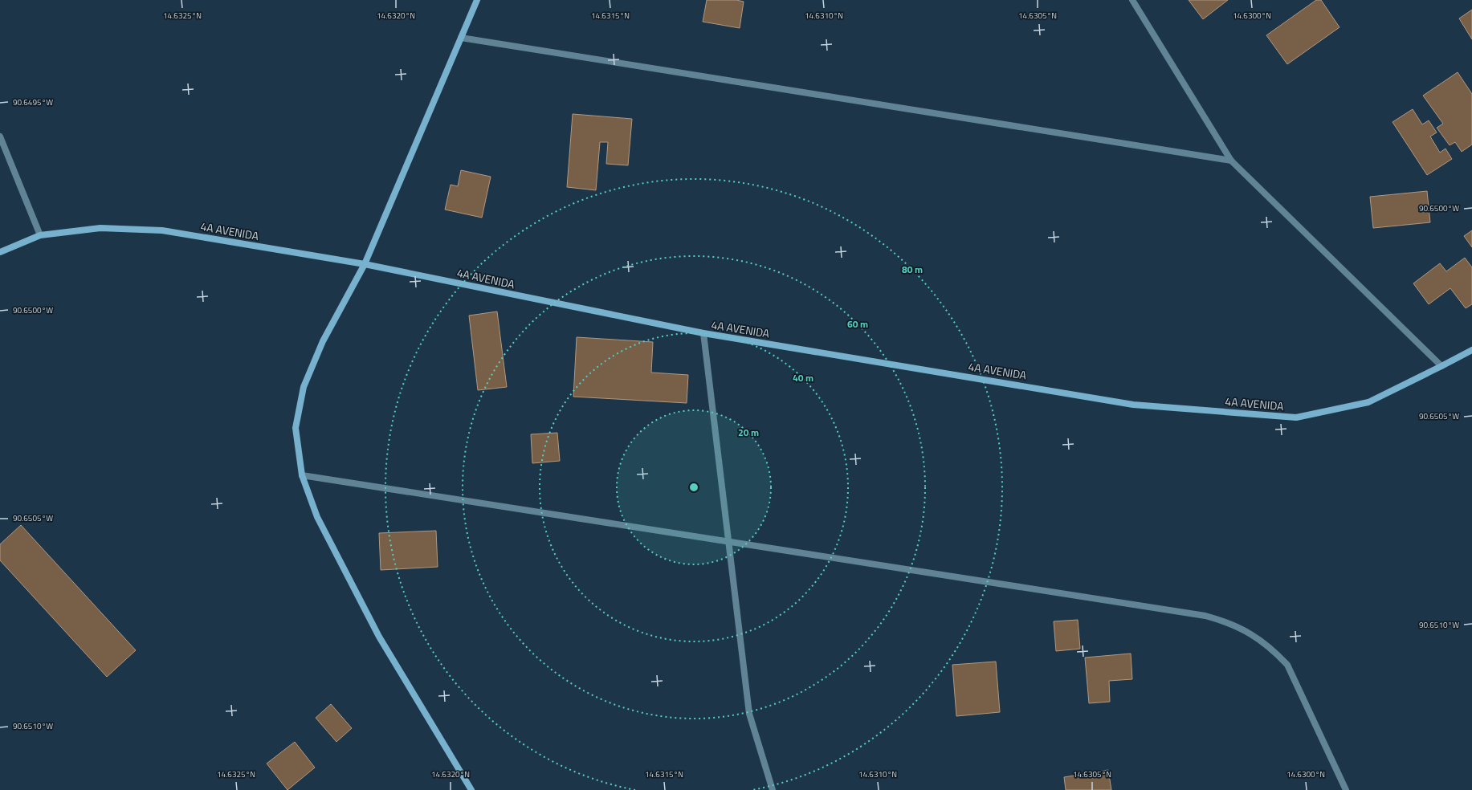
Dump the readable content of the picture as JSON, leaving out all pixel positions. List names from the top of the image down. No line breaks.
{"streets":{"street":["4A AVENIDA"]},"coordinates":["14.6325°N","14.6320°N","14.6315°N","14.6310°N","14.6305°N","14.6300°N","90.6495°W","90.6500°W","90.6505°W","90.6510°W"],"rings":["80 m","60 m","40 m","20 m"]}
